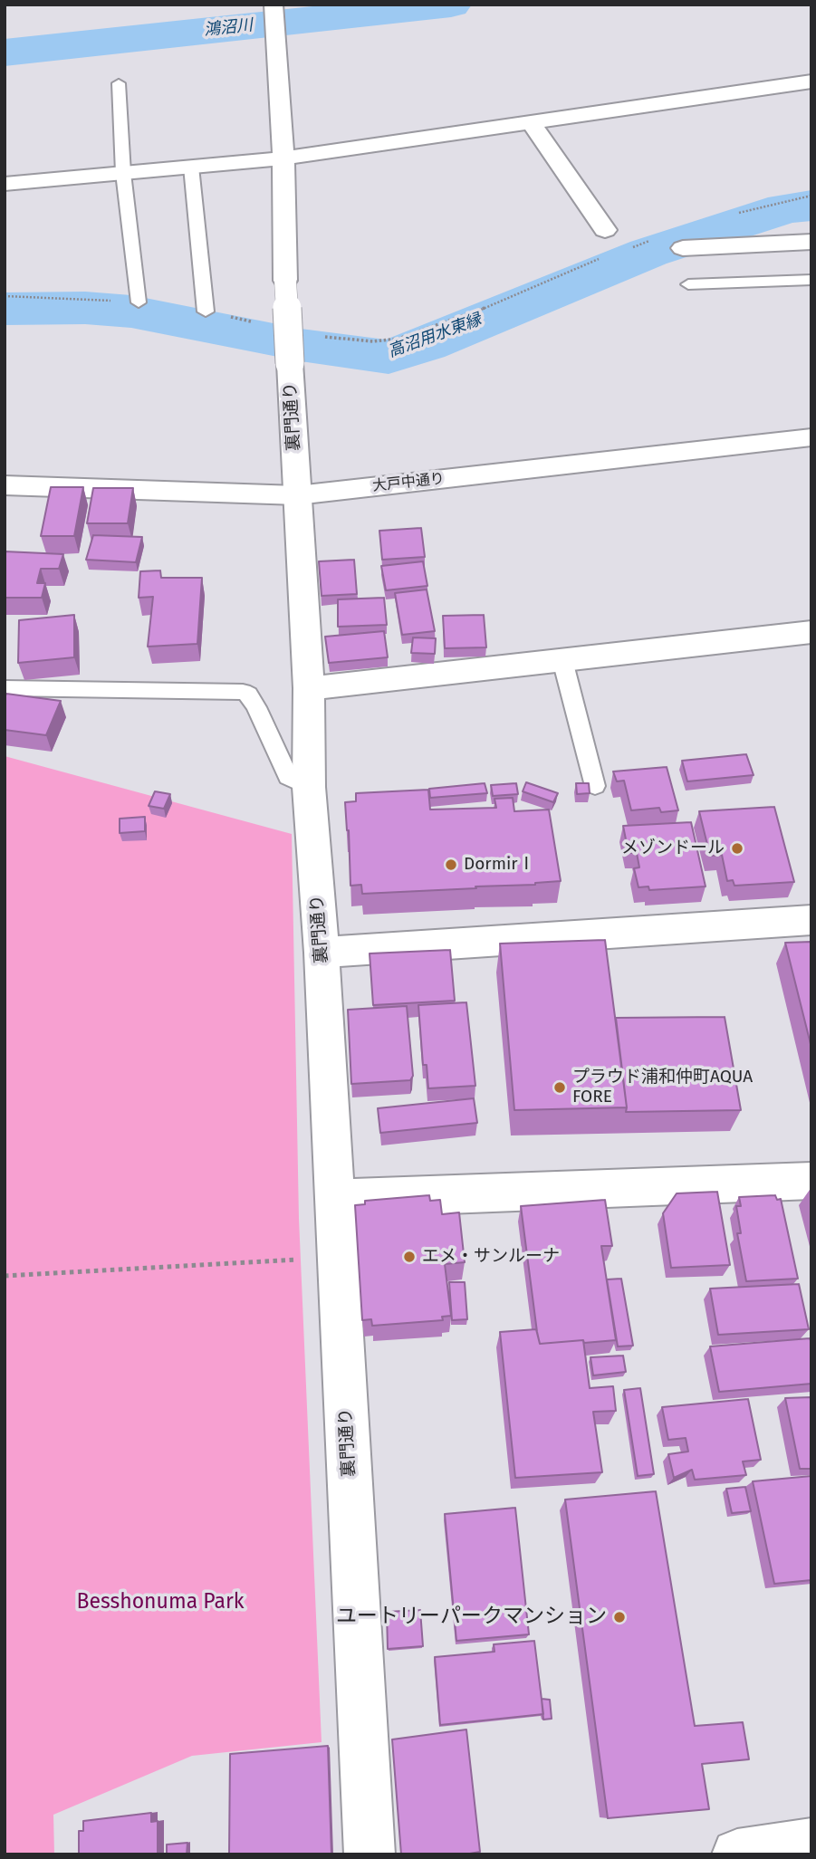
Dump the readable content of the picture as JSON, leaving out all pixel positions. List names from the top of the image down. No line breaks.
{"streets":{"street":["裏門通り","大戸中通り"]},"crossings":[["裏門通り","大戸中通り"]],"water":["鴻沼川","高沼用水東縁"],"parks":["Besshonuma Park"],"places":["メゾンドール","DormirⅠ","プラウド浦和仲町AQUA FORE","エメ・サンルーナ","ユートリーパークマンション"]}
